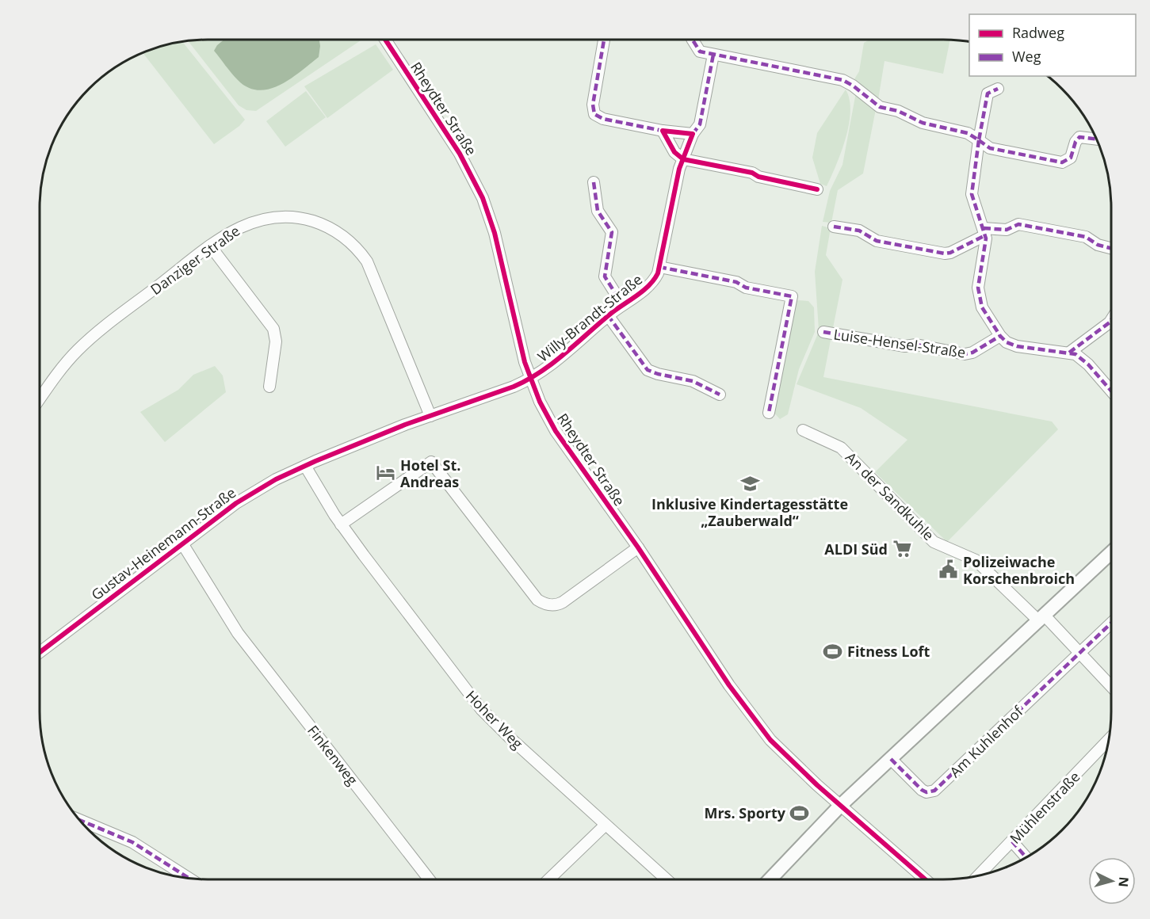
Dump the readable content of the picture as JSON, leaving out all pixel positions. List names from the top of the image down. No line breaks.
{"streets":{"street":["Rheydter Straße","Danziger Straße","Willy-Brandt-Straße","Luise-Hensel-Straße","An der Sandkuhle","Gustav-Heinemann-Straße","Hoher Weg","Am Kuhlenhof","Finkenweg","Mühlenstraße"]},"crossings":[["Rheydter Straße","Willy-Brandt-Straße"],["Rheydter Straße","Gustav-Heinemann-Straße"],["Danziger Straße","Gustav-Heinemann-Straße"],["Willy-Brandt-Straße","Gustav-Heinemann-Straße"],["Gustav-Heinemann-Straße","Finkenweg"]],"places":{"hotel":["Hotel St. Andreas"],"school or university":["Inklusive Kindertagesstätte „Zauberwald“"],"supermarket":["ALDI Süd"],"public building":["Polizeiwache Korschenbroich"],"sports":["Fitness Loft","Mrs. Sporty"]},"legend":["Radweg","Weg"],"north":"right"}
